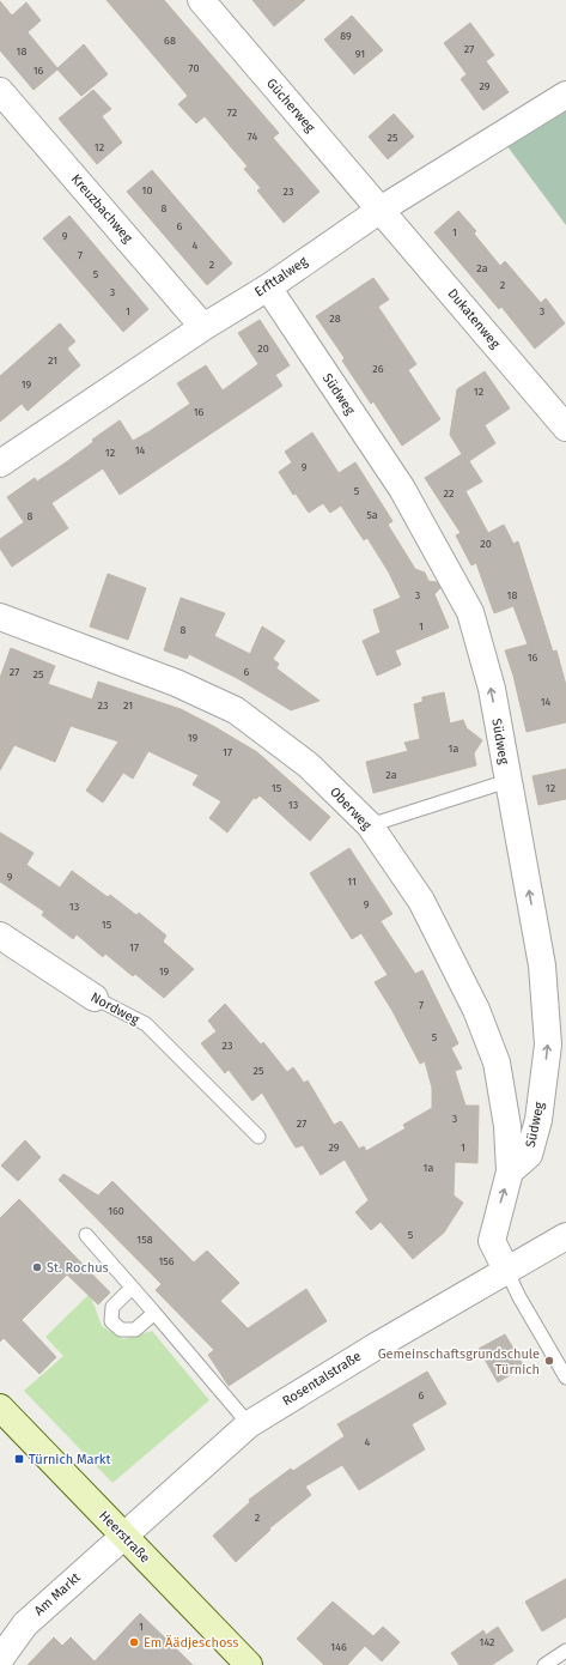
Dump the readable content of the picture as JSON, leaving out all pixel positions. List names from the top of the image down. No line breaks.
{"streets":{"main road":["Heerstraße"],"street":["Gücherweg","Kreuzbachweg","Erfttalweg","Dukatenweg","Südweg","Oberweg","Nordweg","Rosentalstraße","Am Markt"]},"crossings":[["Gücherweg","Erfttalweg"],["Gücherweg","Dukatenweg"],["Kreuzbachweg","Erfttalweg"],["Erfttalweg","Dukatenweg"],["Erfttalweg","Südweg"],["Südweg","Oberweg"],["Rosentalstraße","Heerstraße"],["Rosentalstraße","Am Markt"],["Heerstraße","Am Markt"]],"one_way":["Südweg"],"places":{"other":["St. Rochus","Gemeinschaftsgrundschule Türnich","Em Äädjeschoss"],"transit":["Türnich Markt"]},"house_numbers":["89","68","27","18","91","70","16","29","72","74","25","12","10","23","8","6","1","9","4","7","2","2a","5","2","3","1","3","28","20","21","26","19","12","16","14","12","9","5","22","5a","8","20","3","18","1","8","16","27","6","25","14","23","21","19","1a","17","2a","15","12","13","9","11","9","13","15","17","19","7","5","23","25","3","27","29","1","1a","160","5","158","156","6","4","2","1","142","146"]}
